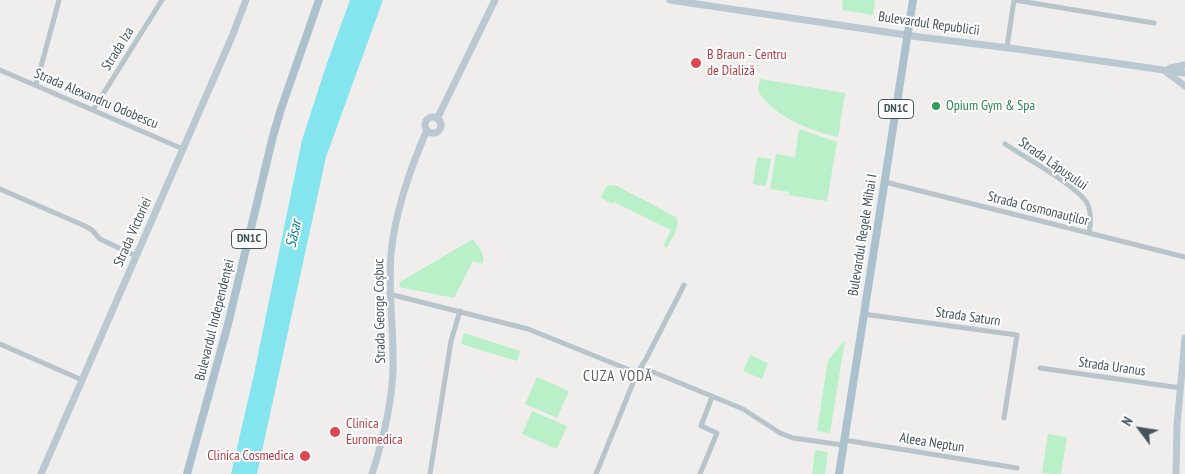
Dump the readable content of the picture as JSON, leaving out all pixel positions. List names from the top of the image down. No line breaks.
{"streets":{"main road":["DN1C","Bulevardul Regele Mihai I","Bulevardul Independenței"],"street":["Bulevardul Republicii","Strada Iza","Strada Alexandru Odobescu","Strada Lăpușului","Strada Cosmonauților","Strada Victoriei","Strada George Coșbuc","Strada Saturn","Strada Uranus","Aleea Neptun"]},"crossings":[["Bulevardul Republicii","Bulevardul Regele Mihai I"],["Strada Iza","Strada Alexandru Odobescu"],["Strada Alexandru Odobescu","Strada Victoriei"],["Strada Lăpușului","Strada Cosmonauților"],["Strada Cosmonauților","Bulevardul Regele Mihai I"],["Bulevardul Regele Mihai I","Strada Saturn"],["Bulevardul Regele Mihai I","Aleea Neptun"]],"districts":["CUZA VODĂ"],"water":["Săsar"],"places":["B Braun - Centru de Dializă","Opium Gym & Spa","Clinica Euromedica","Clinica Cosmedica"],"north":"top left"}
